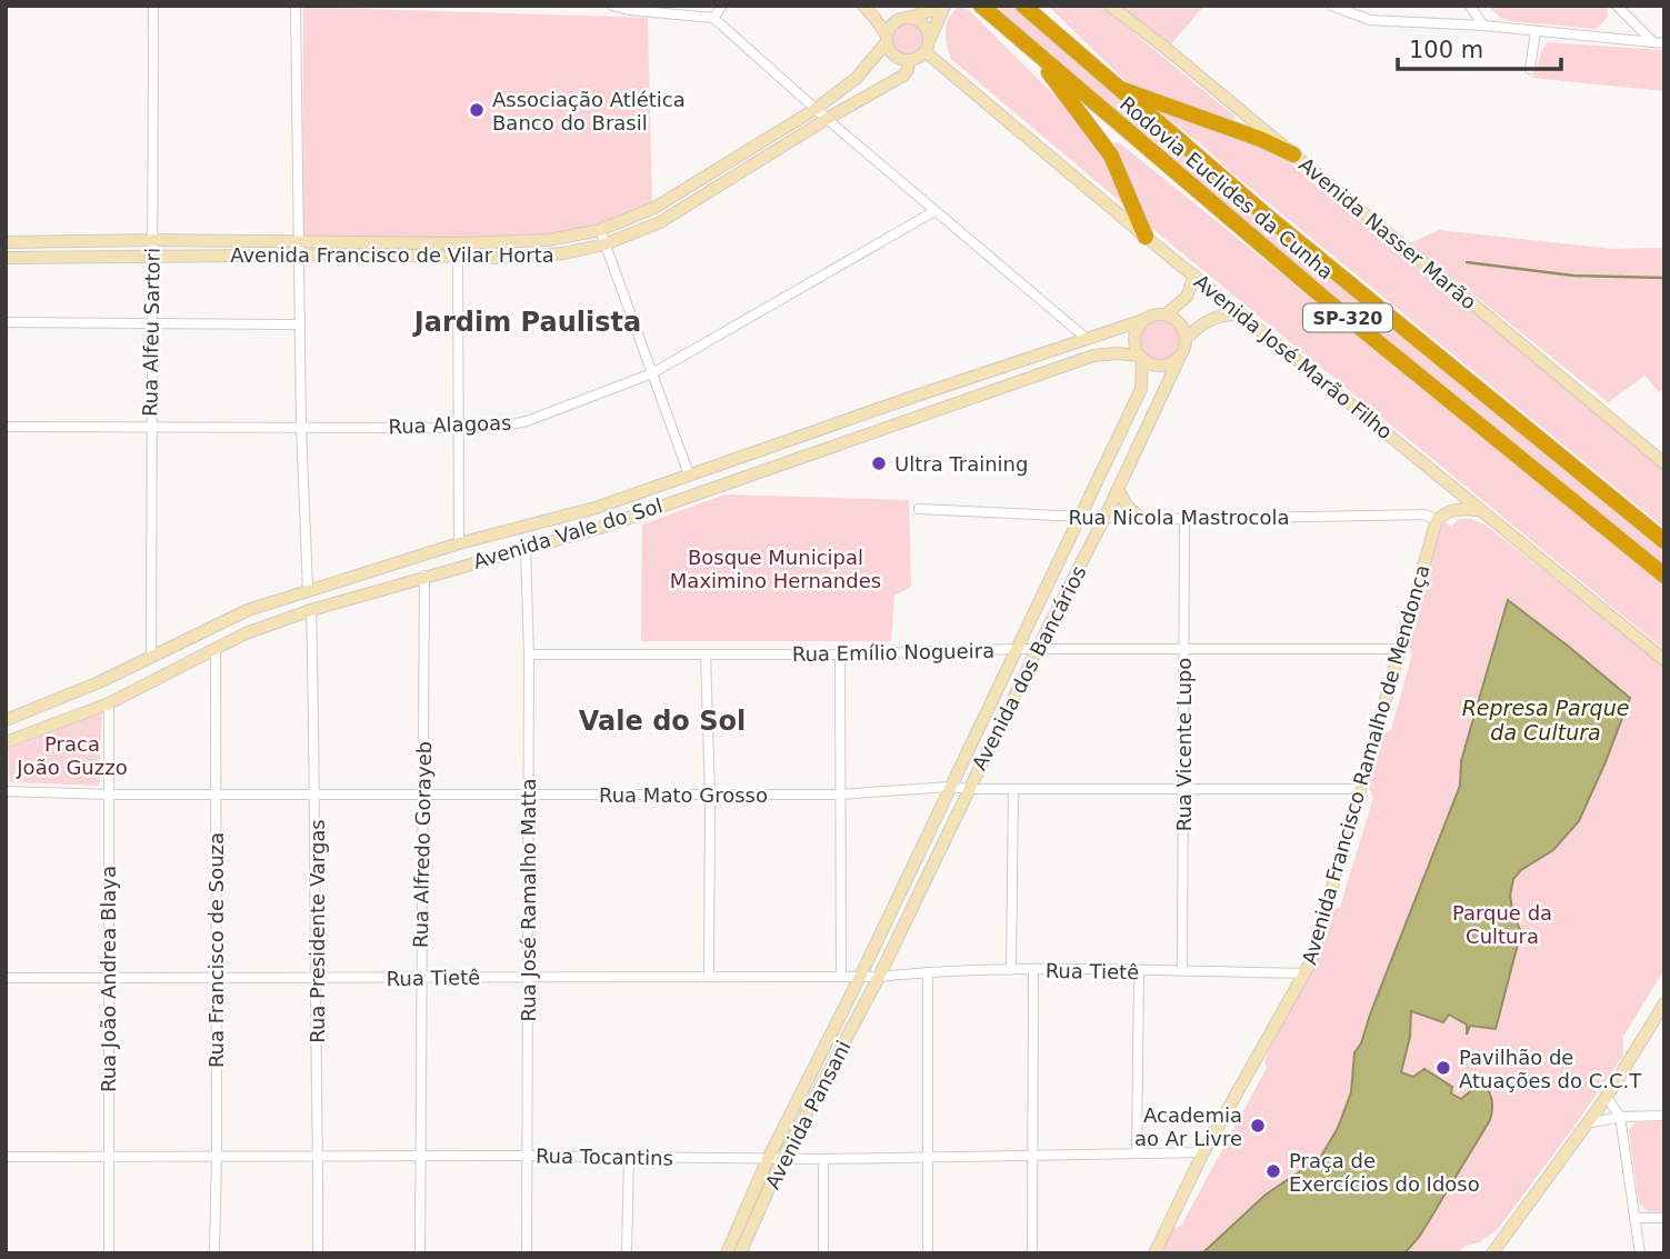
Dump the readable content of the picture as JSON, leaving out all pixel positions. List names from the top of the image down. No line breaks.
{"streets":{"highway":["Rodovia Euclides da Cunha","SP-320"],"main road":["Avenida Nasser Marão","Avenida Francisco de Vilar Horta","Avenida José Marão Filho","Avenida Vale do Sol","Avenida dos Bancários","Avenida Francisco Ramalho de Mendonça","Avenida Pansani"],"street":["Rua Alfeu Sartori","Rua Alagoas","Rua Nicola Mastrocola","Rua Emílio Nogueira","Rua Vicente Lupo","Rua Mato Grosso","Rua Alfredo Gorayeb","Rua José Ramalho Matta","Rua Presidente Vargas","Rua Francisco de Souza","Rua Tietê","Rua João Andrea Blaya","Rua Tocantins"]},"crossings":[["Avenida Francisco de Vilar Horta","Rua Alfeu Sartori"],["Avenida Francisco de Vilar Horta","Avenida José Marão Filho"],["Rua Alfeu Sartori","Rua Alagoas"],["Rua Alfeu Sartori","Avenida Vale do Sol"],["Rua Nicola Mastrocola","Avenida dos Bancários"],["Rua Nicola Mastrocola","Rua Vicente Lupo"],["Rua Nicola Mastrocola","Avenida Francisco Ramalho de Mendonça"],["Avenida Vale do Sol","Avenida dos Bancários"],["Avenida Vale do Sol","Rua Alfredo Gorayeb"],["Avenida Vale do Sol","Rua José Ramalho Matta"],["Avenida Vale do Sol","Rua Presidente Vargas"],["Avenida Vale do Sol","Rua Francisco de Souza"],["Avenida Vale do Sol","Rua João Andrea Blaya"],["Rua Emílio Nogueira","Avenida dos Bancários"],["Rua Emílio Nogueira","Rua Vicente Lupo"],["Rua Emílio Nogueira","Avenida Francisco Ramalho de Mendonça"],["Rua Emílio Nogueira","Rua José Ramalho Matta"],["Avenida dos Bancários","Rua Mato Grosso"],["Avenida dos Bancários","Rua Tietê"],["Avenida dos Bancários","Avenida Pansani"],["Rua Vicente Lupo","Rua Mato Grosso"],["Rua Vicente Lupo","Rua Tietê"],["Avenida Francisco Ramalho de Mendonça","Rua Mato Grosso"],["Avenida Francisco Ramalho de Mendonça","Rua Tietê"],["Avenida Francisco Ramalho de Mendonça","Rua Tocantins"],["Rua Mato Grosso","Rua Alfredo Gorayeb"],["Rua Mato Grosso","Rua José Ramalho Matta"],["Rua Mato Grosso","Rua Presidente Vargas"],["Rua Mato Grosso","Rua Francisco de Souza"],["Rua Mato Grosso","Rua João Andrea Blaya"],["Rua Alfredo Gorayeb","Rua Tietê"],["Rua Alfredo Gorayeb","Rua Tocantins"],["Rua José Ramalho Matta","Rua Tietê"],["Rua José Ramalho Matta","Rua Tocantins"],["Rua Presidente Vargas","Rua Tietê"],["Rua Presidente Vargas","Rua Tocantins"],["Rua Francisco de Souza","Rua Tietê"],["Rua Francisco de Souza","Rua Tocantins"],["Rua Tietê","Rua João Andrea Blaya"],["Rua Tietê","Avenida Pansani"],["Rua João Andrea Blaya","Rua Tocantins"],["Avenida Pansani","Rua Tocantins"]],"districts":["Jardim Paulista","Vale do Sol"],"water":["Represa Parque da Cultura"],"parks":["Bosque Municipal Maximino Hernandes","Praca João Guzzo","Parque da Cultura"],"places":["Associação Atlética Banco do Brasil","Ultra Training","Pavilhão de Atuações do C.C.T","Academia ao Ar Livre","Praça de Exercícios do Idoso"],"scale_bar":"100 m"}
